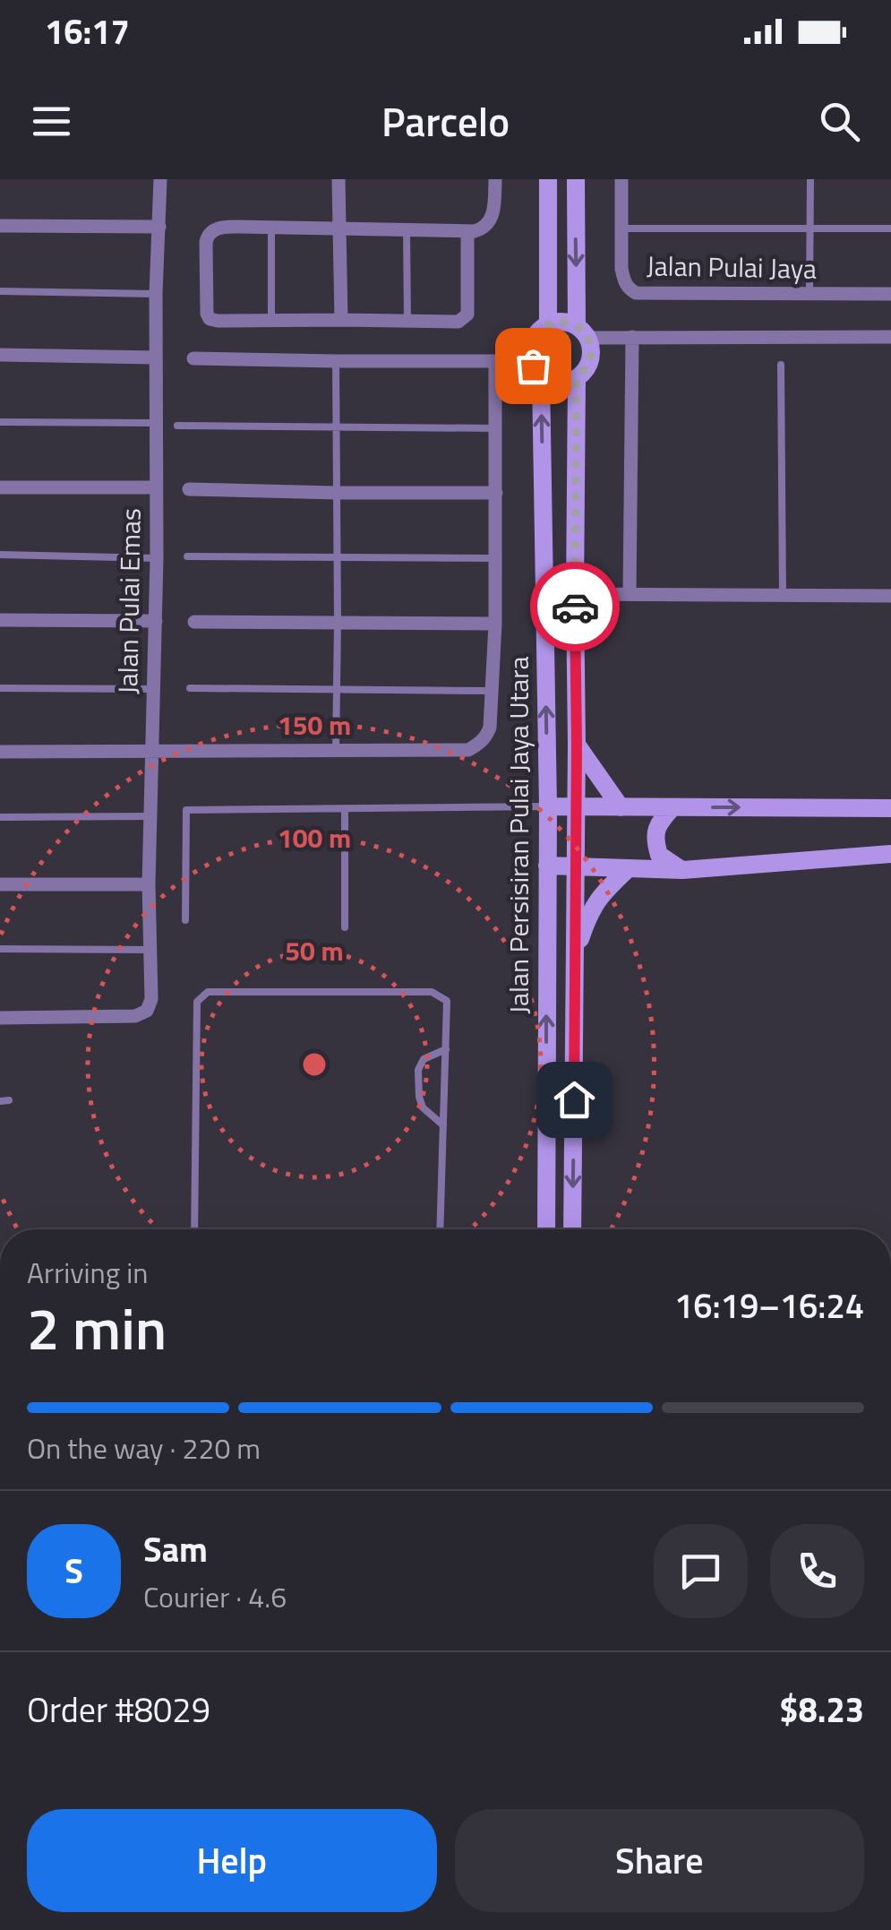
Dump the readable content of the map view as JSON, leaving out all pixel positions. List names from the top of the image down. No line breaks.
{"streets":{"main road":["Jalan Persisiran Pulai Jaya Utara"],"street":["Jalan Pulai Jaya","Jalan Pulai Emas"]},"page":{"status":"16:17","header":"Parcelo","heading":["2 min","Arriving in","16:19–16:24"],"panel":["Sam","Courier · 4.6","Order #8029","$8.23"],"bar":"On the way · 220 m","round":"S","buttons":["Help","Share"]},"rings":["150 m","100 m","50 m"]}
